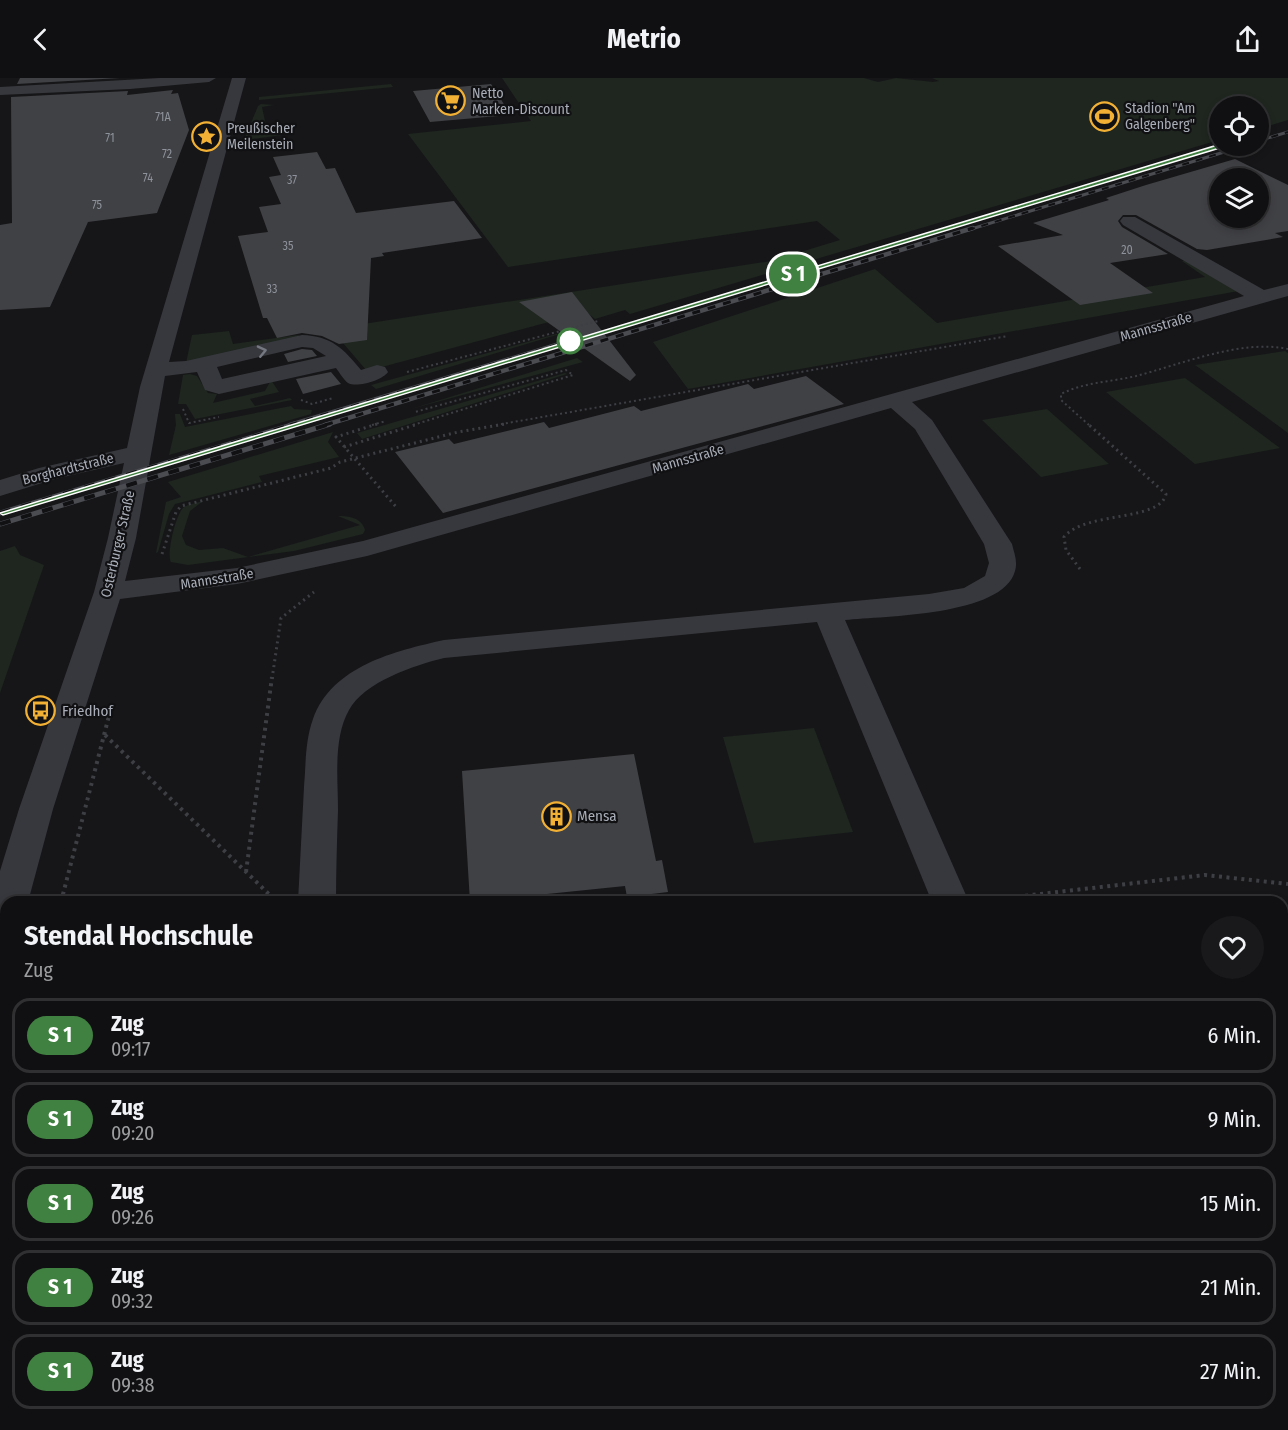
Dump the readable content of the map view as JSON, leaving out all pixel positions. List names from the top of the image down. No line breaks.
{"streets":{"street":["Mannsstraße","Borghardtstraße","Osterburger Straße"]},"crossings":[["Mannsstraße","Osterburger Straße"],["Borghardtstraße","Osterburger Straße"]],"places":{"supermarket":["Netto Marken-Discount"],"sports":["Stadion \"Am Galgenberg\""],"place":["Preußischer Meilenstein"],"bus stop":["Friedhof"],"building":["Mensa"]},"house_numbers":["71A","71","72","74","37","75","35","20","33"],"page":{"header":"Metrio","on_map":"S 1","heading":["Stendal Hochschule","Zug"],"list":[{"mark":"S 1","name":"Zug","note":"09:17","value":"6 Min."},{"mark":"S 1","name":"Zug","note":"09:20","value":"9 Min."},{"mark":"S 1","name":"Zug","note":"09:26","value":"15 Min."},{"mark":"S 1","name":"Zug","note":"09:32","value":"21 Min."},{"mark":"S 1","name":"Zug","note":"09:38","value":"27 Min."}]}}
